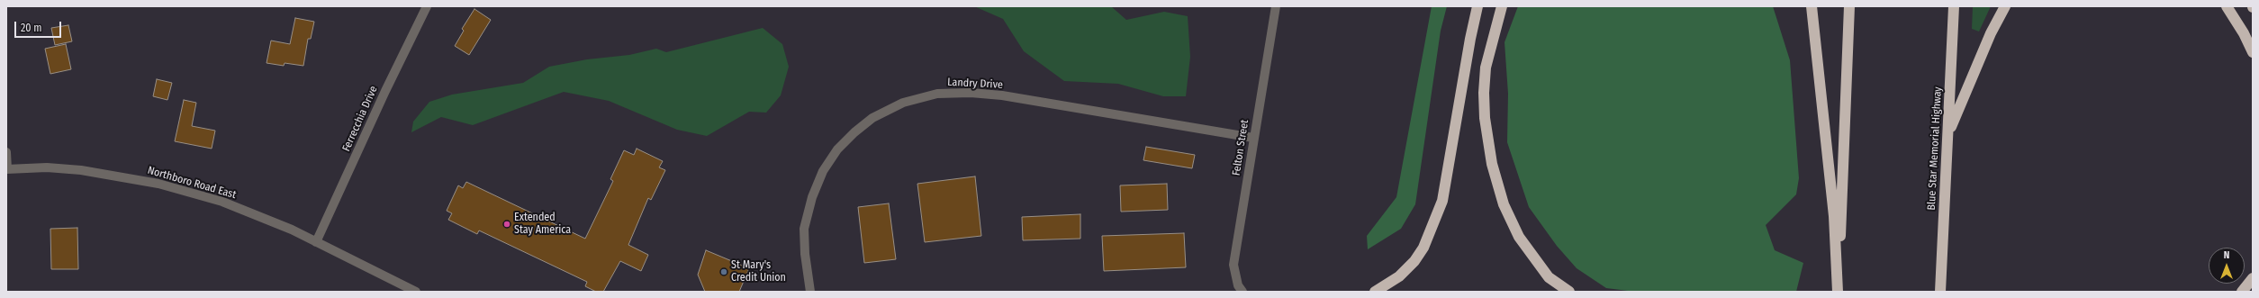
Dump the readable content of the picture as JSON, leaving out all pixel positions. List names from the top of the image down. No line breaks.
{"streets":{"highway":["Blue Star Memorial Highway"],"street":["Landry Drive","Ferrecchia Drive","Felton Street","Northboro Road East"]},"crossings":[["Landry Drive","Felton Street"],["Ferrecchia Drive","Northboro Road East"]],"places":["Extended Stay America","St Mary's Credit Union"],"scale_bar":"20 m","north":"top"}
